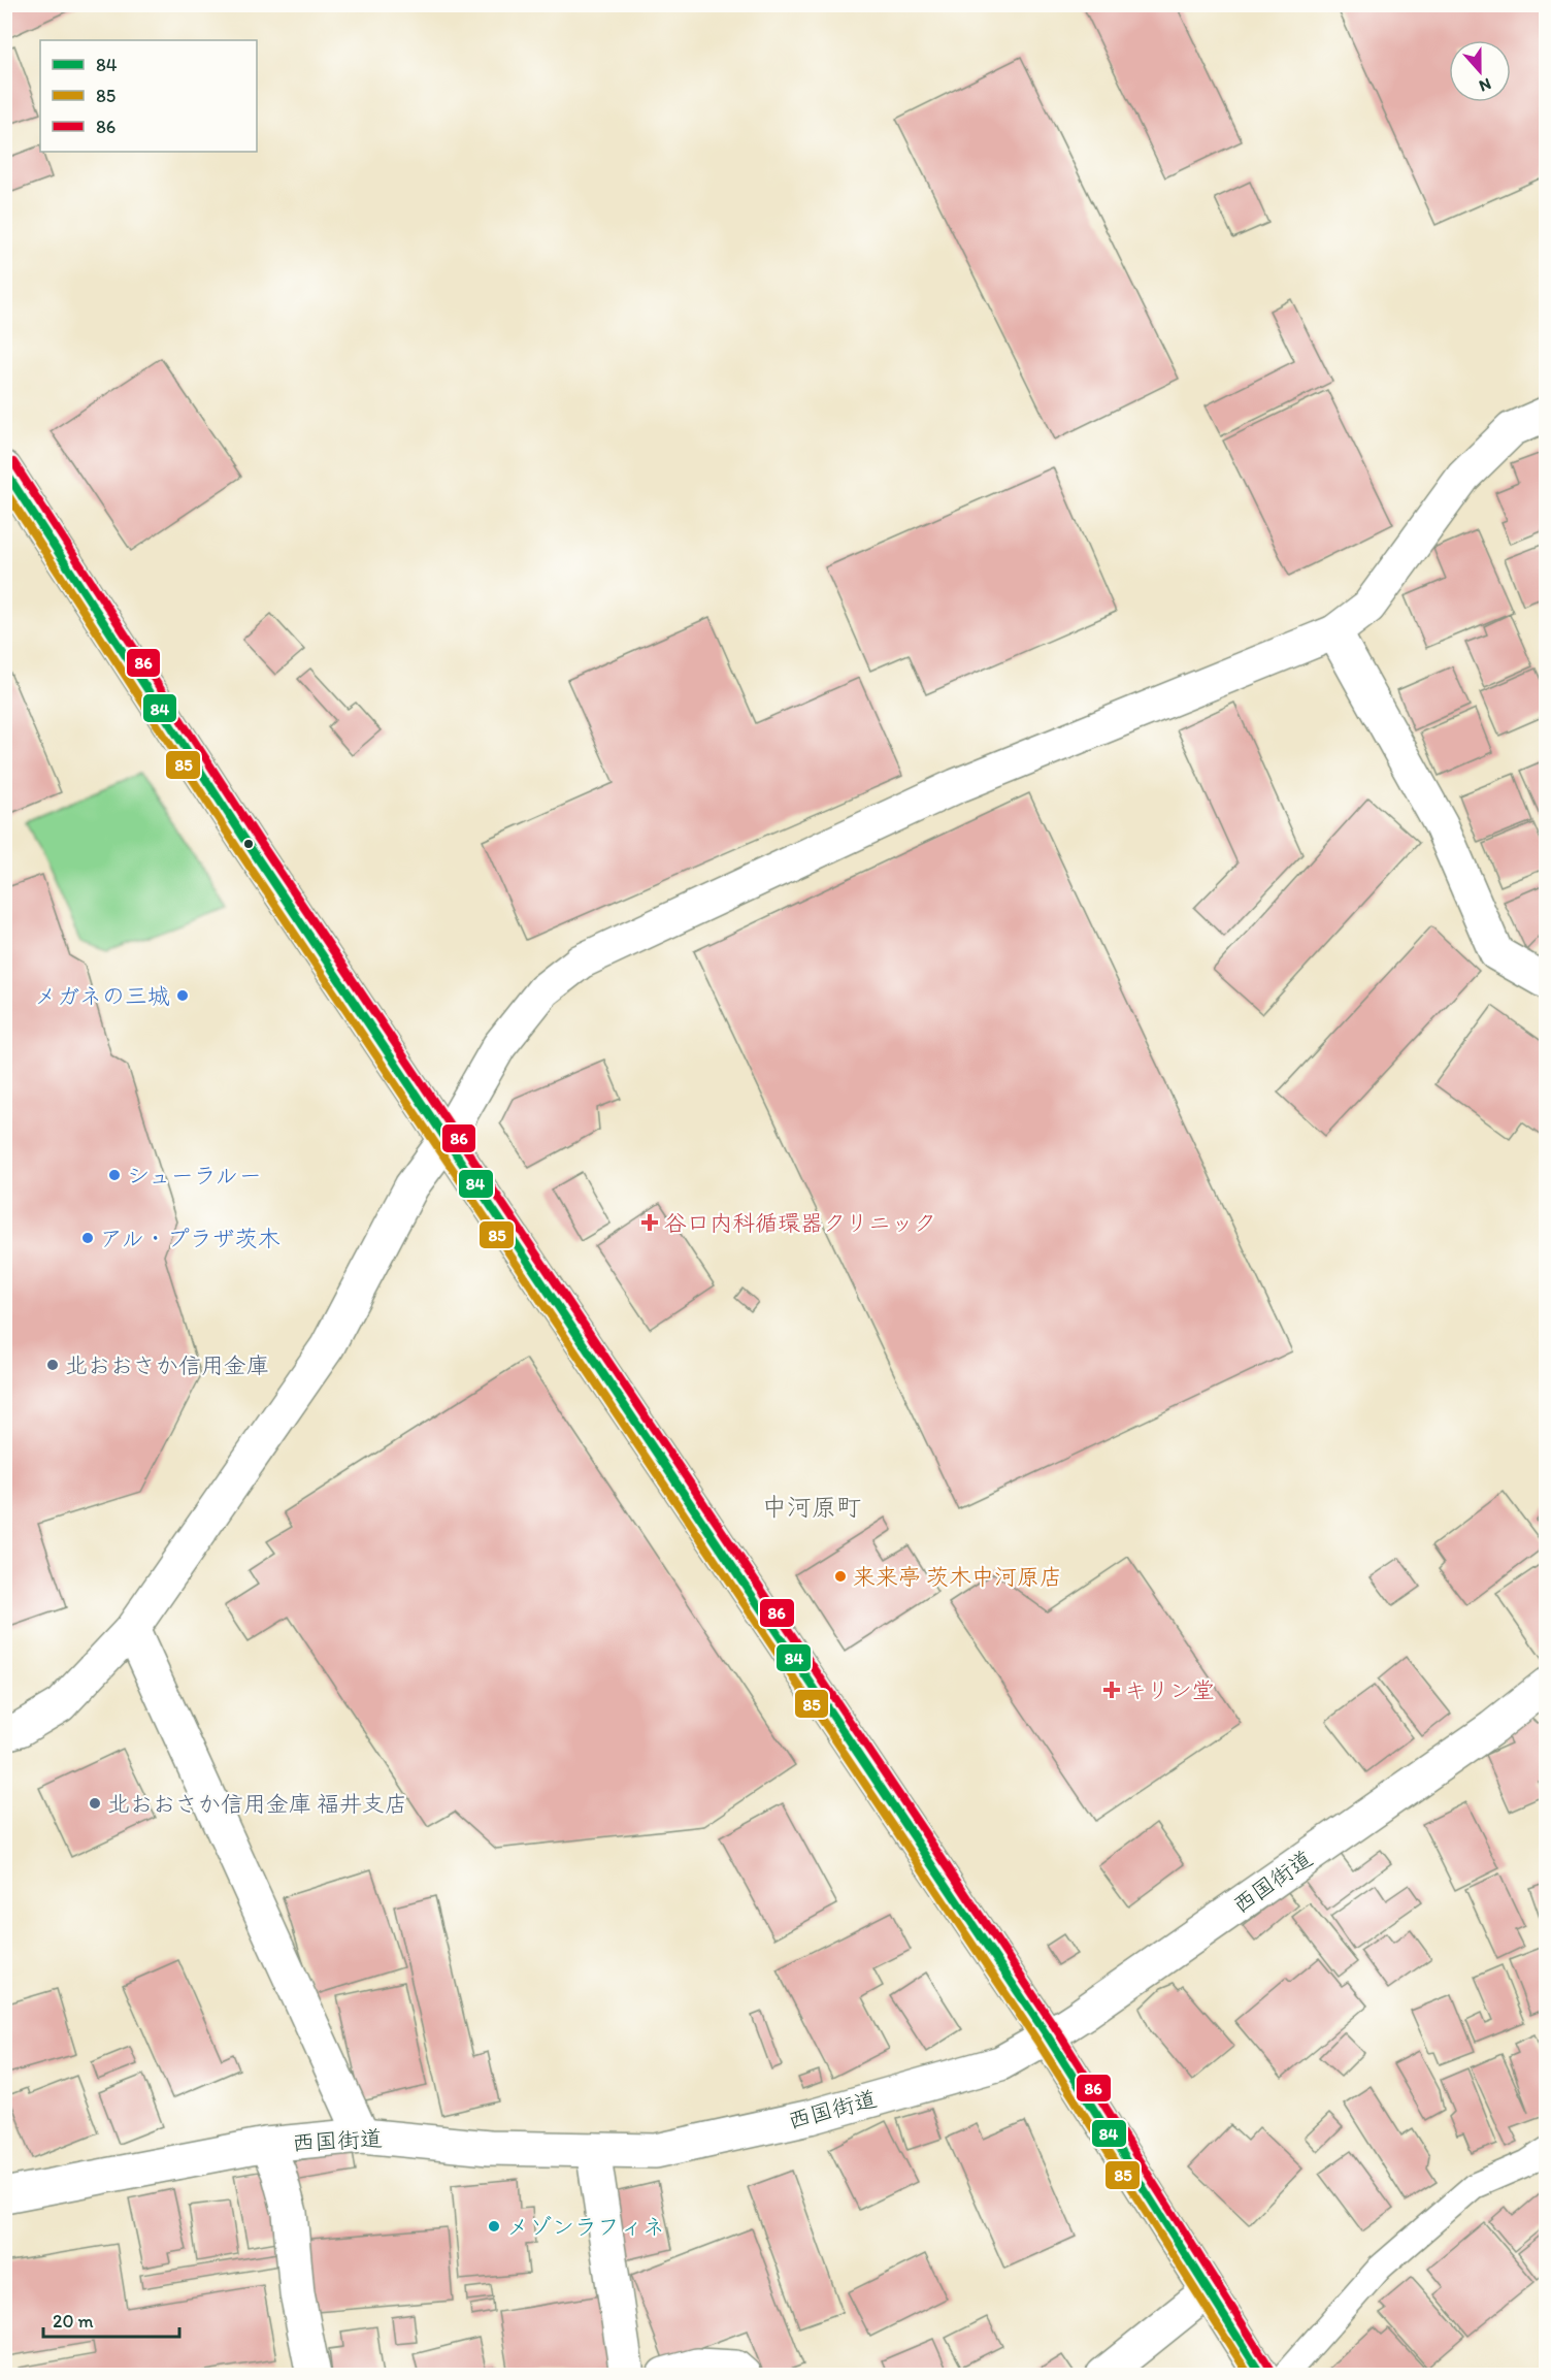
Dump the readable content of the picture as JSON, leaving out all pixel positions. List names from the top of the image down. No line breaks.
{"streets":{"street":["西国街道"]},"districts":["中河原町"],"places":{"other":["メガネの三城","シューラルー","アル・プラザ茨木","北おおさか信用金庫","来来亭 茨木中河原店","北おおさか信用金庫 福井支店","メゾンラフィネ"],"health":["谷口内科循環器クリニック","キリン堂"]},"lines":["transit line 86","transit line 84","transit line 85"],"legend":["84","85","86"],"scale_bar":"20 m","north":"bottom"}
